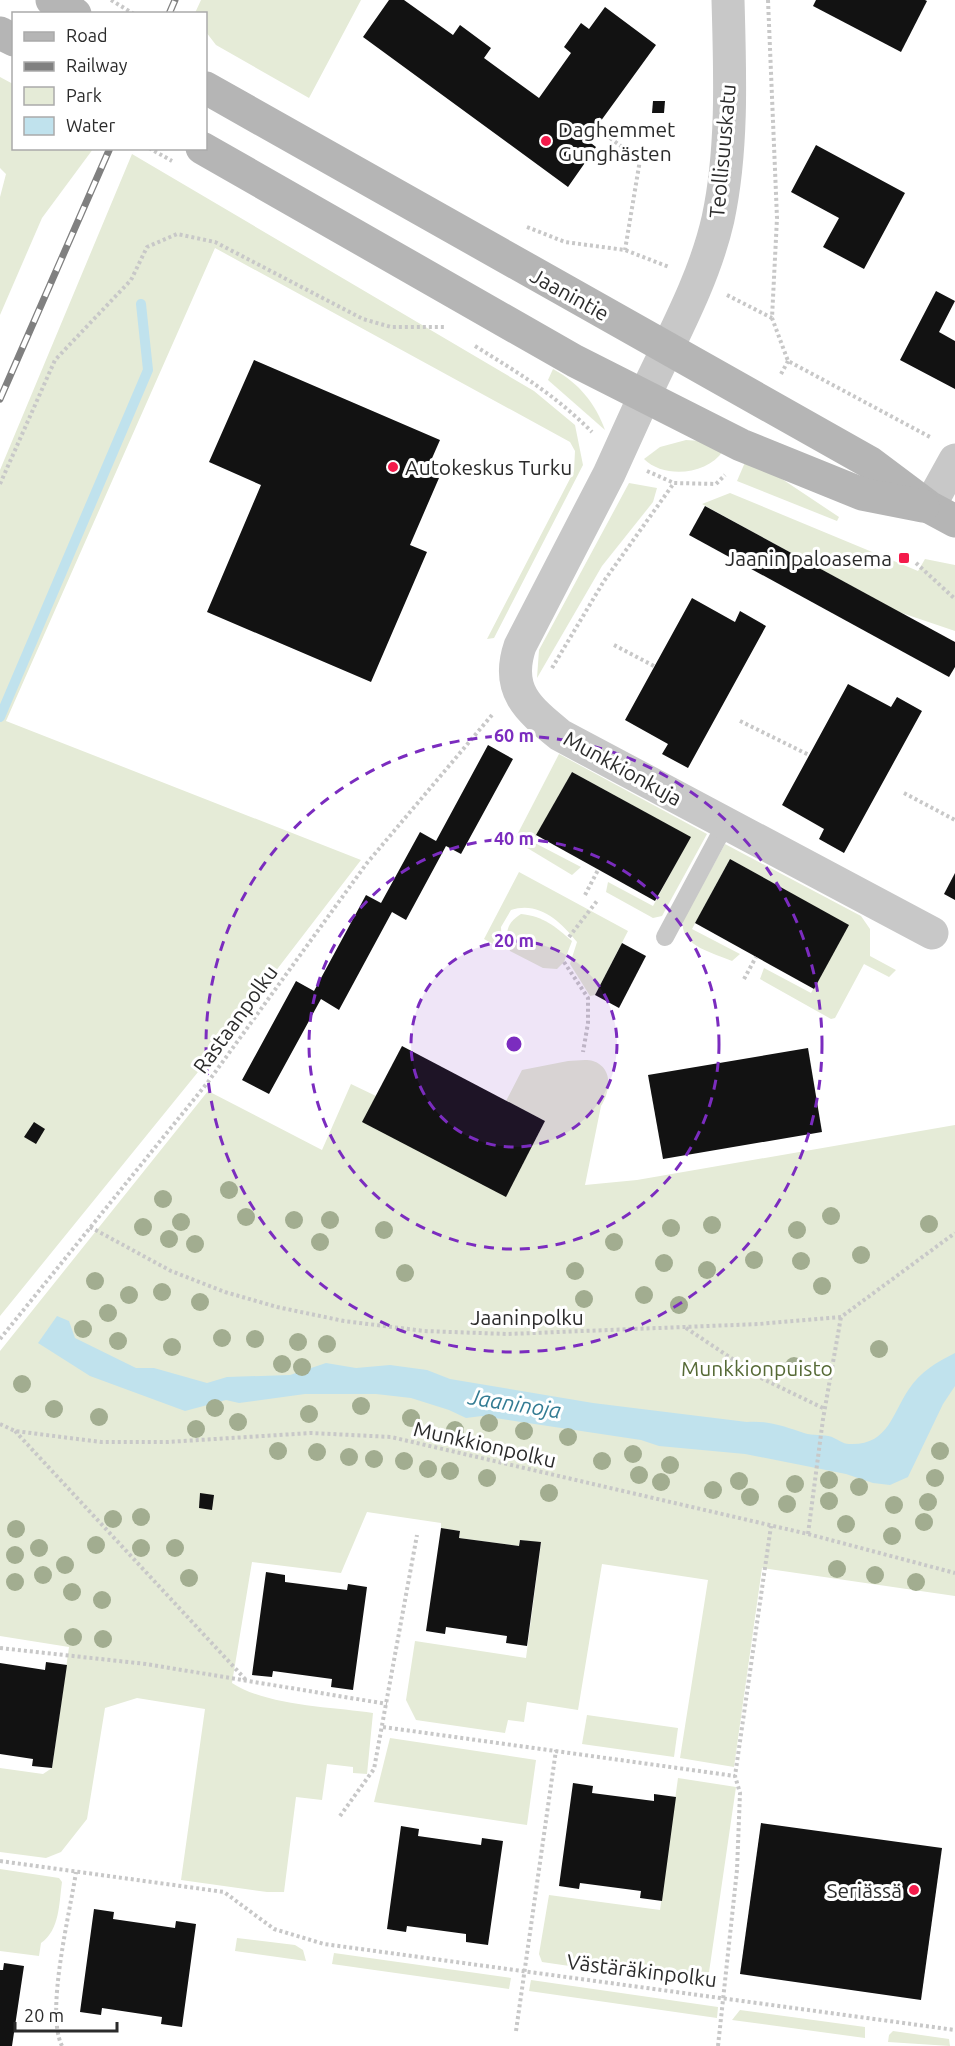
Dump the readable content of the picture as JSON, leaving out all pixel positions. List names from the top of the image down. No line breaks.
{"streets":{"main road":["Jaanintie"],"street":["Teollisuuskatu","Munkkionkuja"],"path":["Rastaanpolku","Jaaninpolku","Munkkionpolku","Västäräkinpolku"]},"crossings":[["Teollisuuskatu","Jaanintie"],["Teollisuuskatu","Munkkionkuja"],["Rastaanpolku","Jaaninpolku"]],"water":["Jaaninoja"],"parks":["Munkkionpuisto"],"places":{"other":["Daghemmet Gunghästen","Autokeskus Turku","Seriässä"],"transit":["Jaanin paloasema"]},"legend":["Road","Railway","Park","Water"],"scale_bar":"20 m","rings":["60 m","40 m","20 m"]}
